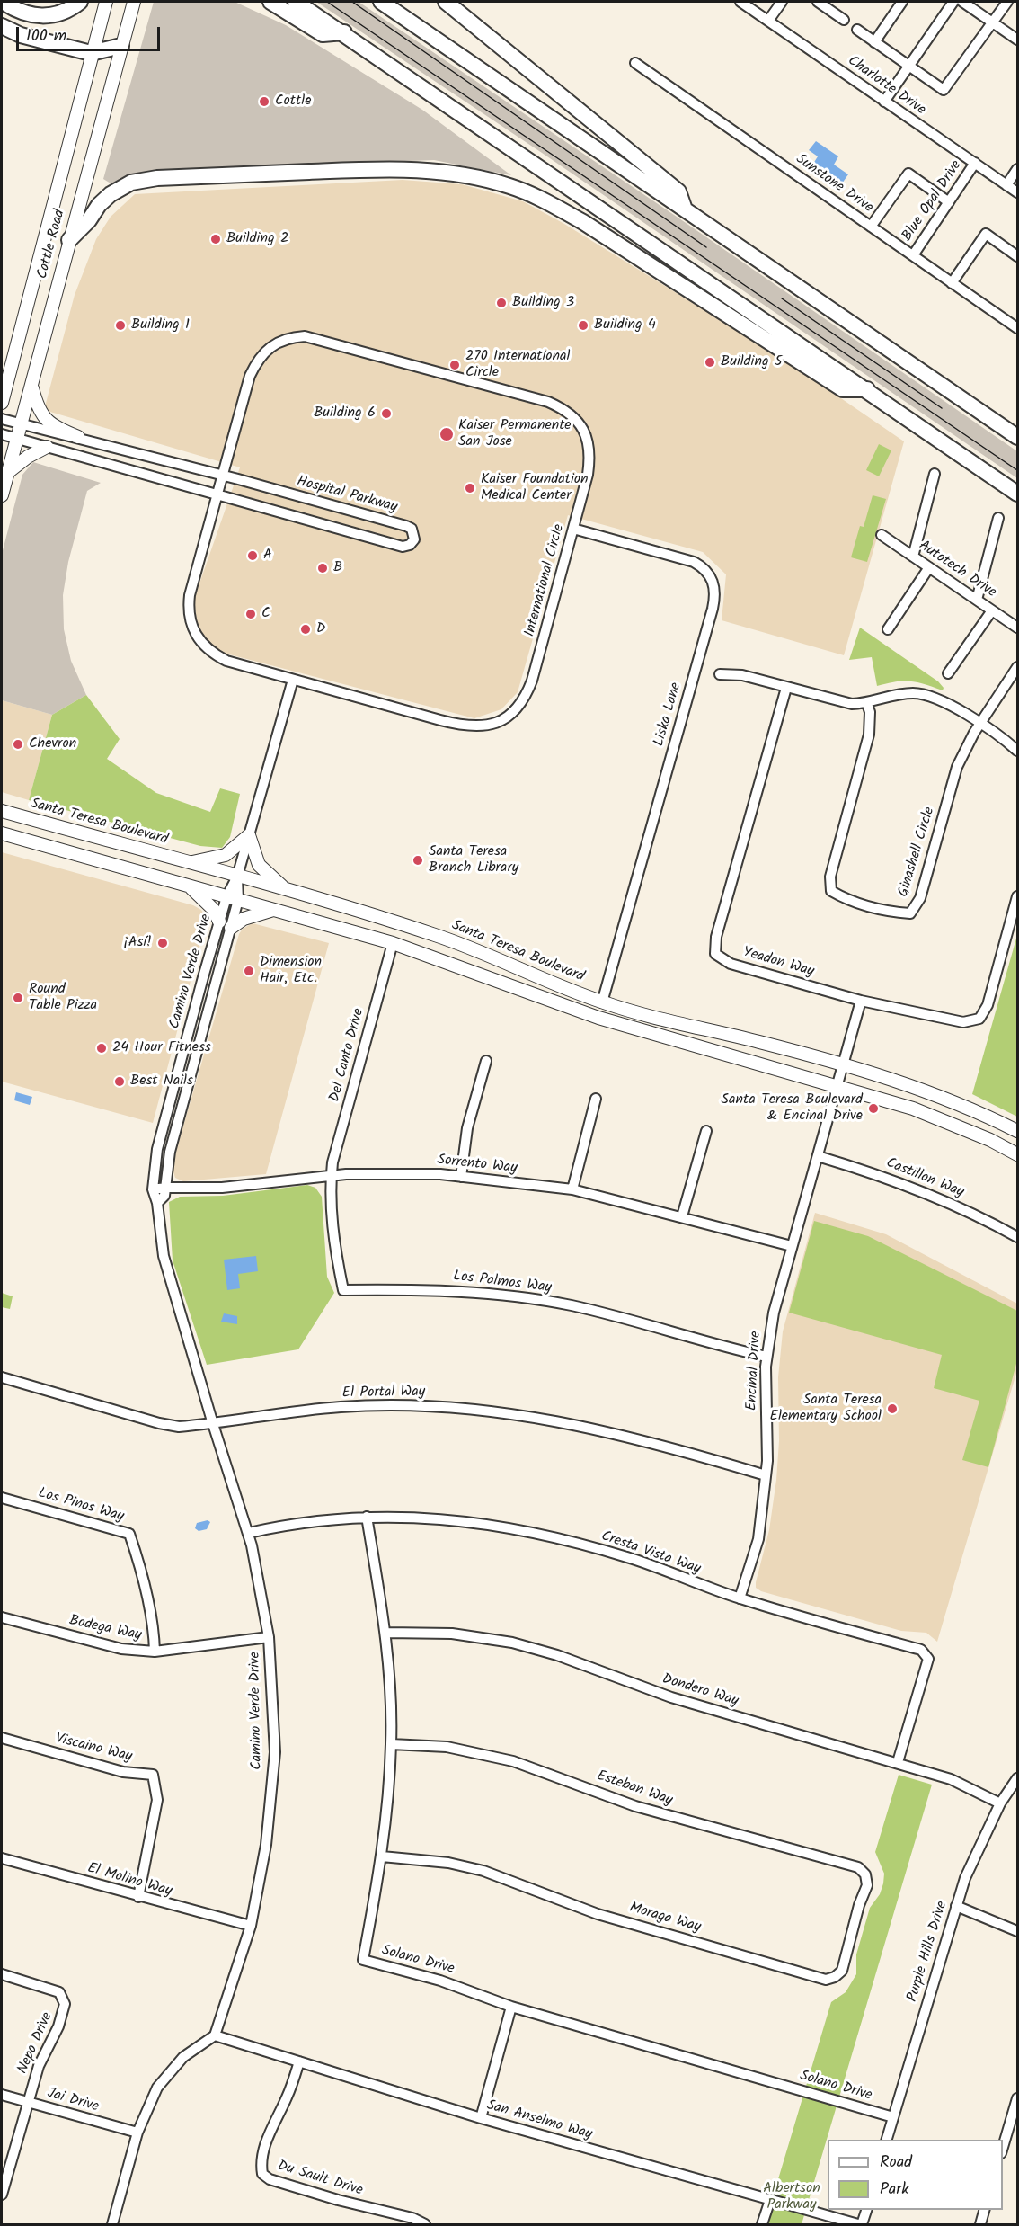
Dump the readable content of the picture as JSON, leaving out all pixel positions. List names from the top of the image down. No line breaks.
{"streets":{"main road":["Cottle Road","Santa Teresa Boulevard"],"street":["Charlotte Drive","Sunstone Drive","Blue Opal Drive","Hospital Parkway","Autotech Drive","International Circle","Liska Lane","Ginashell Circle","Yeadon Way","Camino Verde Drive","Del Canto Drive","Sorrento Way","Castillon Way","Los Palmos Way","Encinal Drive","El Portal Way","Los Pinos Way","Cresta Vista Way","Bodega Way","Dondero Way","Viscaino Way","Esteban Way","El Molino Way","Moraga Way","Purple Hills Drive","Solano Drive","Nepo Drive","Jai Drive","San Anselmo Way","Du Sault Drive"]},"crossings":[["Charlotte Drive","Blue Opal Drive"],["Sunstone Drive","Blue Opal Drive"],["Cottle Road","Hospital Parkway"],["Hospital Parkway","International Circle"],["International Circle","Liska Lane"],["International Circle","Camino Verde Drive"],["Liska Lane","Santa Teresa Boulevard"],["Santa Teresa Boulevard","Camino Verde Drive"],["Santa Teresa Boulevard","Encinal Drive"],["Yeadon Way","Encinal Drive"],["Camino Verde Drive","Sorrento Way"],["Camino Verde Drive","El Portal Way"],["Camino Verde Drive","Cresta Vista Way"],["Camino Verde Drive","Bodega Way"],["Camino Verde Drive","El Molino Way"],["Camino Verde Drive","San Anselmo Way"],["Del Canto Drive","Sorrento Way"],["Del Canto Drive","Los Palmos Way"],["Sorrento Way","Los Palmos Way"],["Sorrento Way","Encinal Drive"],["Castillon Way","Encinal Drive"],["Los Palmos Way","Encinal Drive"],["Encinal Drive","El Portal Way"],["Encinal Drive","Cresta Vista Way"],["Los Pinos Way","Bodega Way"],["Cresta Vista Way","Dondero Way"],["Cresta Vista Way","Solano Drive"],["Dondero Way","Purple Hills Drive"],["Dondero Way","Solano Drive"],["Viscaino Way","El Molino Way"],["Esteban Way","Moraga Way"],["Esteban Way","Solano Drive"],["Moraga Way","Solano Drive"],["Purple Hills Drive","Solano Drive"],["Nepo Drive","Jai Drive"],["San Anselmo Way","Du Sault Drive"]],"parks":["Albertson Parkway"],"places":["Cottle","Building 2","Building 3","Building 1","Building 4","Building 5","270 International Circle","Building 6","Kaiser Permanente San Jose","Kaiser Foundation Medical Center","A","B","C","D","Chevron","Santa Teresa Branch Library","¡Así!","Dimension Hair, Etc.","Round Table Pizza","24 Hour Fitness","Best Nails","Santa Teresa Boulevard & Encinal Drive","Santa Teresa Elementary School"],"legend":["Road","Park"],"scale_bar":"100 m"}
